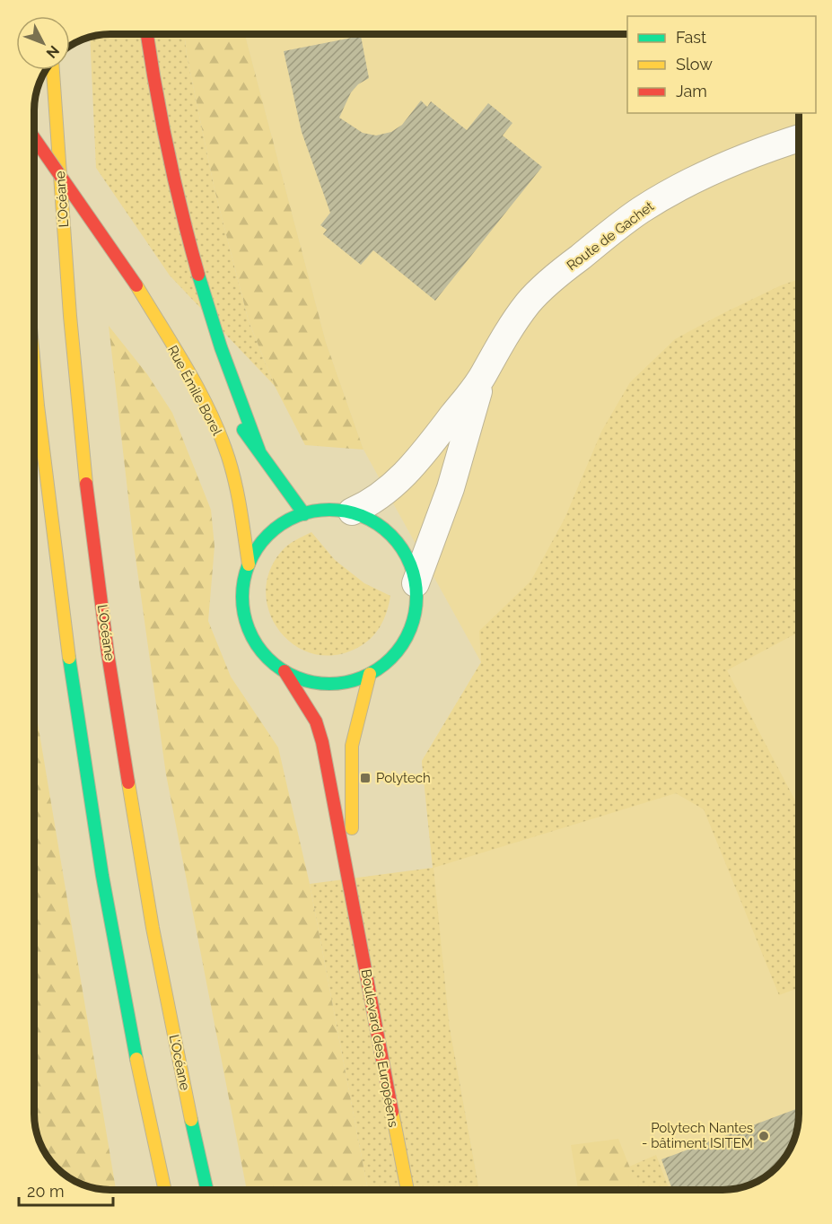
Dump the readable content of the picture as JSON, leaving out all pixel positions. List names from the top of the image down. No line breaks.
{"streets":{"main road":["L’Océane","Rue Émile Borel","Boulevard des Européens"],"street":["Route de Gachet"]},"crossings":[["Route de Gachet","Rue Émile Borel"],["Route de Gachet","Boulevard des Européens"],["Rue Émile Borel","Boulevard des Européens"]],"places":{"transit":["Polytech"],"other":["Polytech Nantes - bâtiment ISITEM"]},"legend":["Fast","Slow","Jam"],"scale_bar":"20 m","north":"bottom right"}
